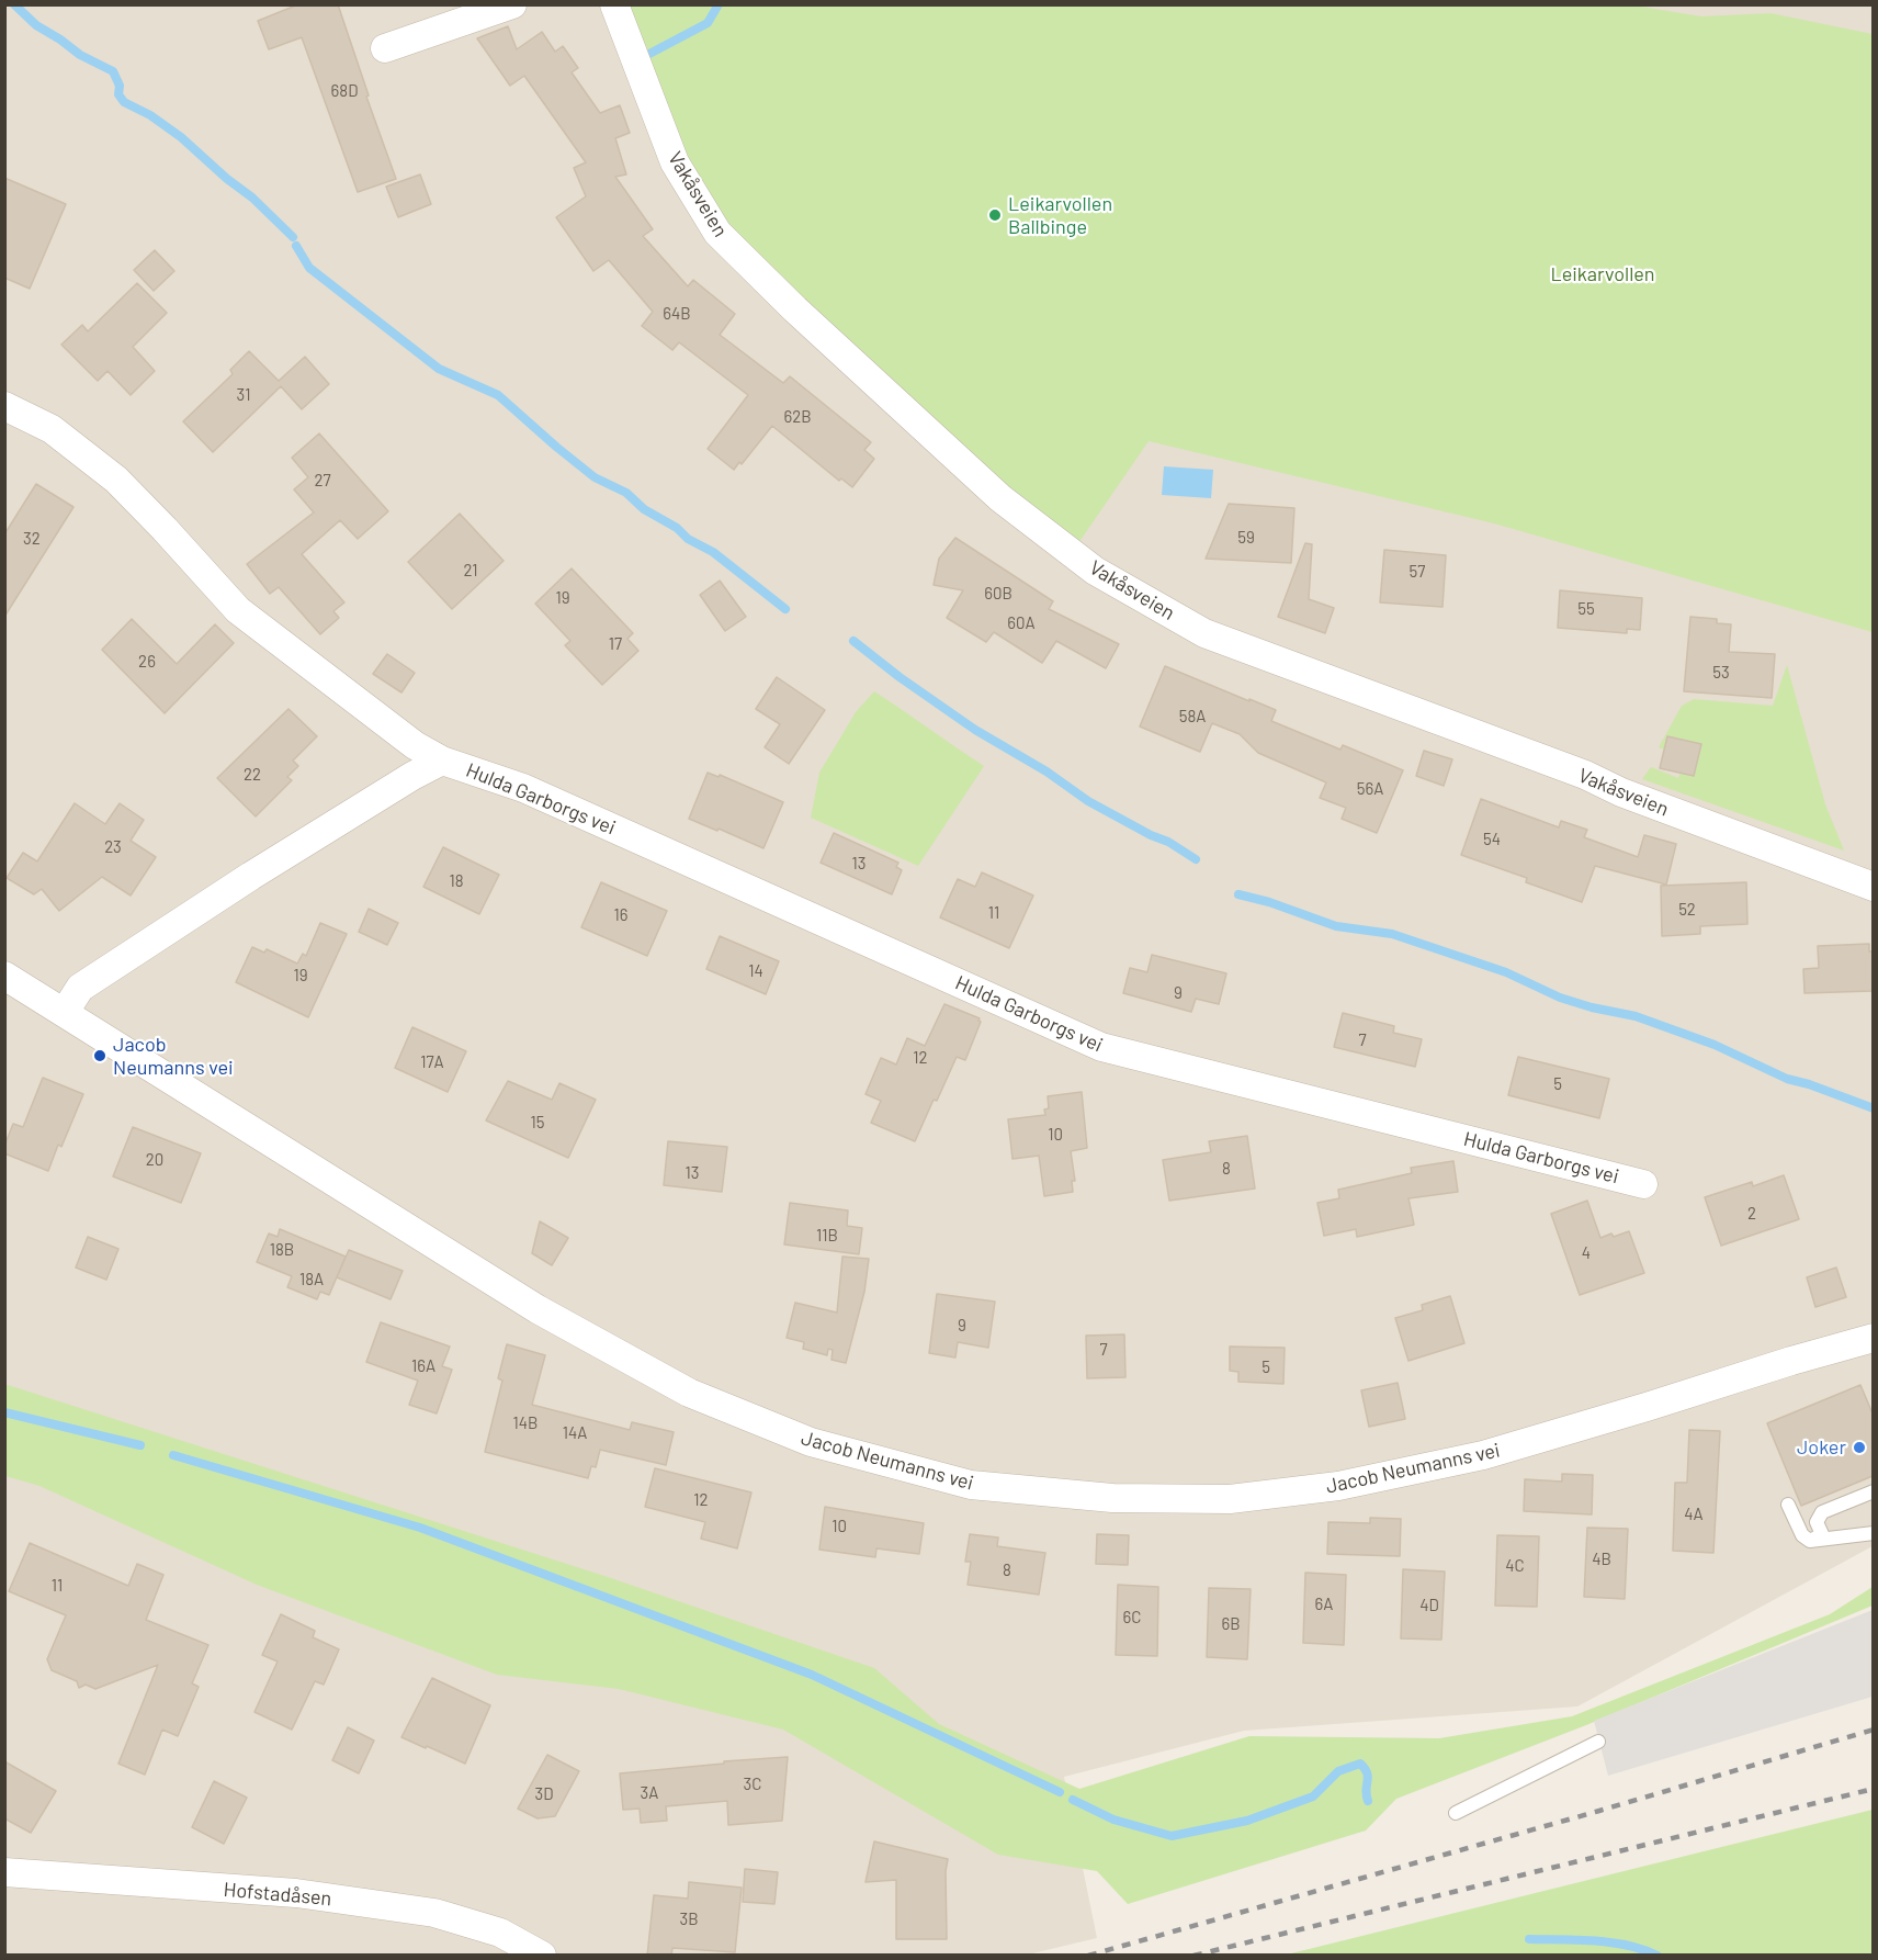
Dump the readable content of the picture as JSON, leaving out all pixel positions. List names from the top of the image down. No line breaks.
{"streets":{"street":["Vakåsveien","Hulda Garborgs vei","Jacob Neumanns vei","Hofstadåsen"]},"crossings":[["Hulda Garborgs vei","Jacob Neumanns vei"]],"parks":["Leikarvollen"],"places":["Leikarvollen Ballbinge","Jacob Neumanns vei","Joker"],"house_numbers":["68D","64B","31","62B","27","59","32","21","57","60B","19","55","60A","17","26","53","58A","22","56A","54","23","13","18","52","11","16","14","19","9","7","12","17A","5","15","10","20","8","13","2","11B","18B","4","18A","9","7","16A","5","14B","14A","12","4A","10","4B","4C","8","11","6A","4D","6C","6B","3C","3A","3D","3B"]}
